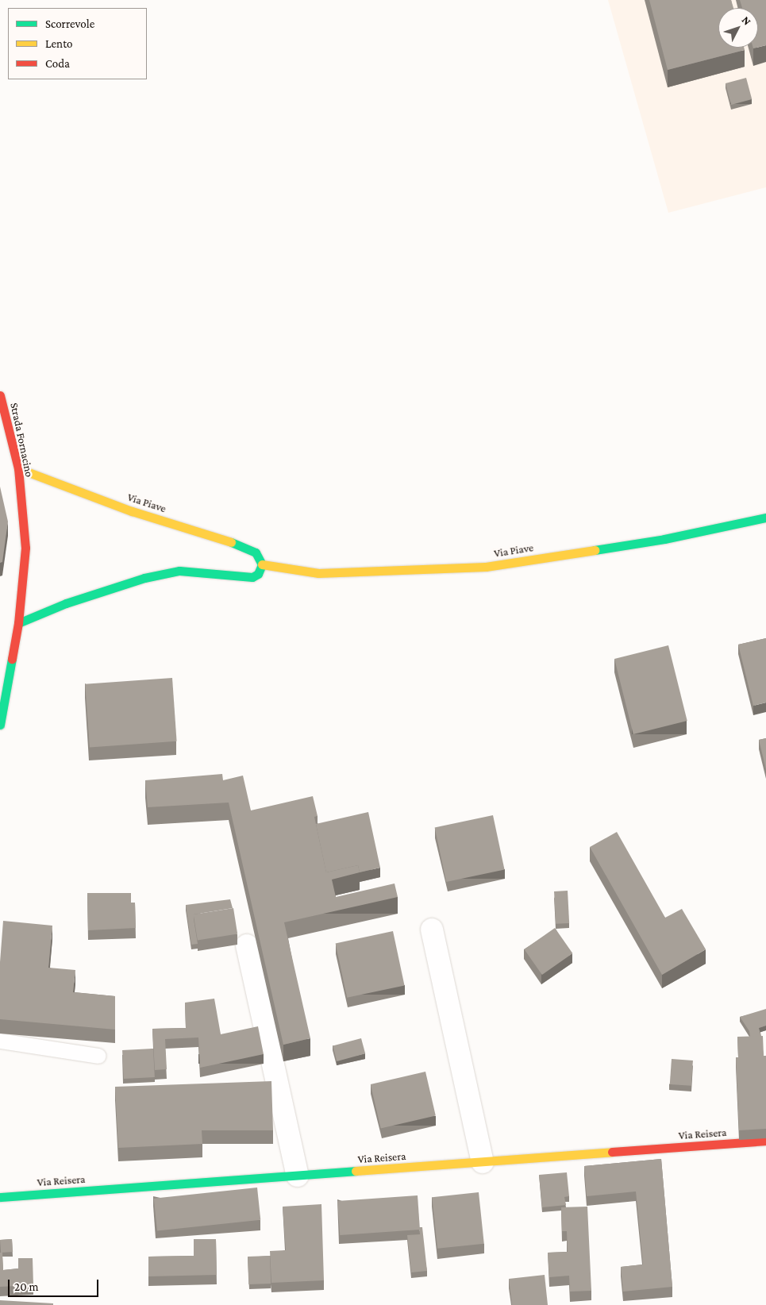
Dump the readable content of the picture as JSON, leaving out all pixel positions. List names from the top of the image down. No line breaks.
{"streets":{"street":["Strada Fornacino","Via Piave","Via Reisera"]},"crossings":[["Strada Fornacino","Via Piave"]],"legend":["Scorrevole","Lento","Coda"],"scale_bar":"20 m","north":"top right"}
